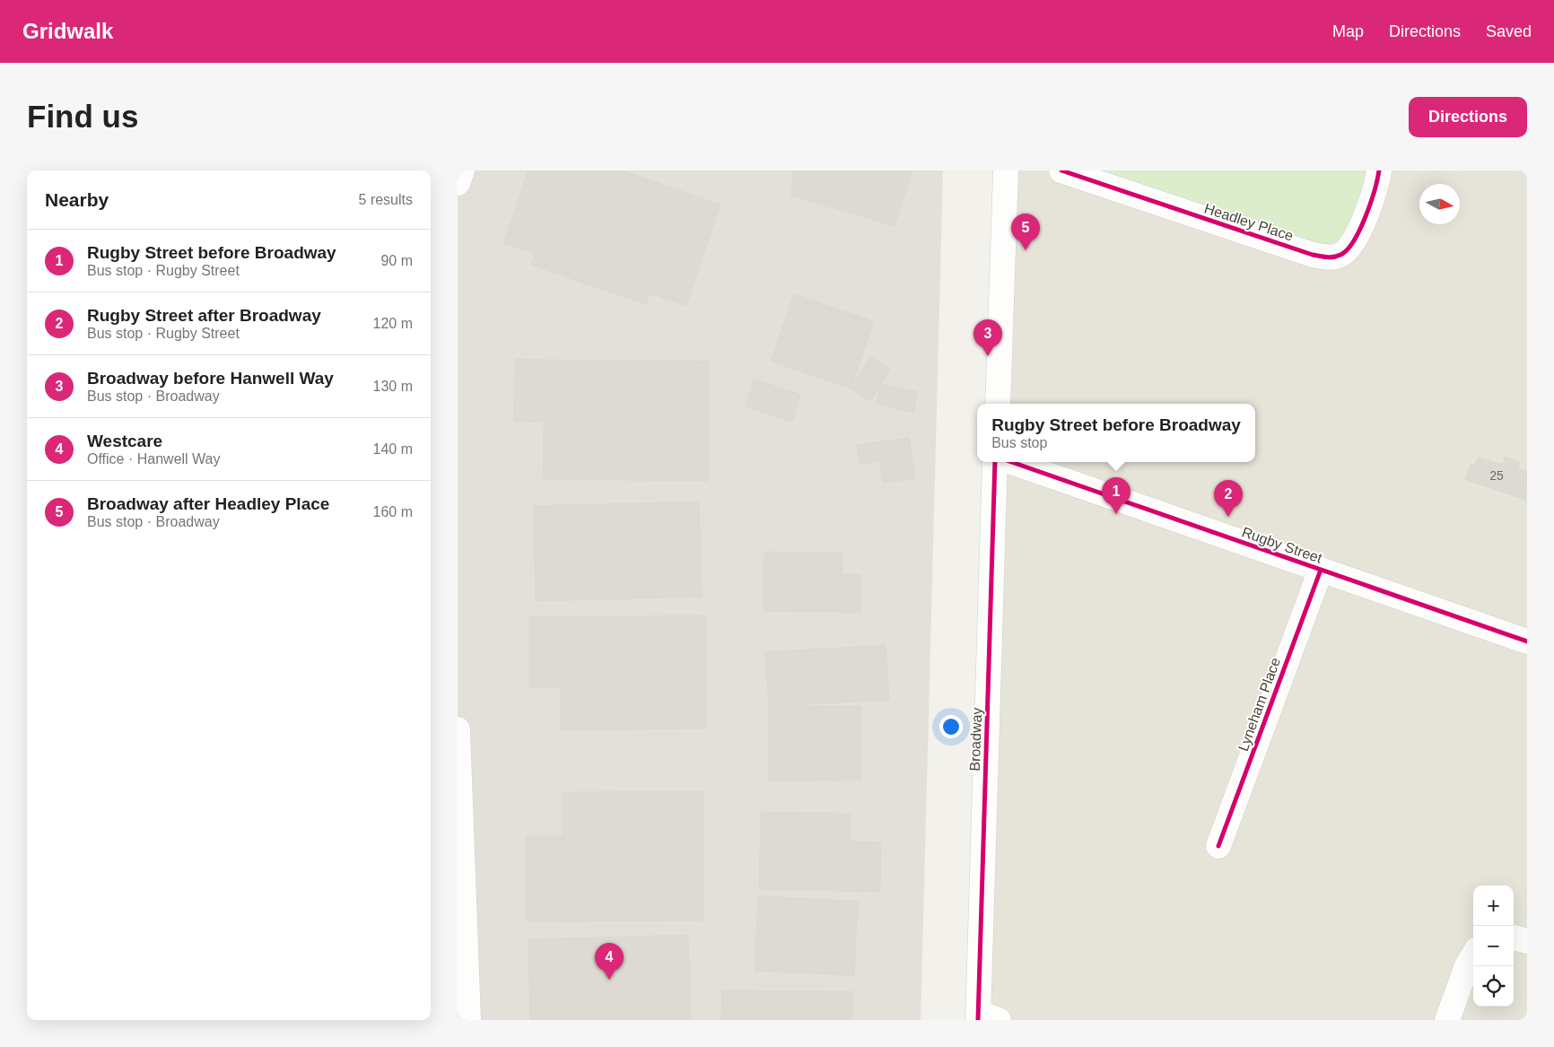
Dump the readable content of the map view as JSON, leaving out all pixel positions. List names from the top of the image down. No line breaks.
{"streets":{"street":["Headley Place","Rugby Street","Lyneham Place","Broadway"]},"crossings":[["Rugby Street","Lyneham Place"]],"house_numbers":["25"],"north":"right","page":{"header":"Gridwalk","nav":["Map","Directions","Saved"],"buttons":"Directions","title":"Find us","heading":["Nearby","5 results"],"pins":["5","3","1","2","4"],"list":[{"mark":"1","name":"Rugby Street before Broadway","note":"Bus stop · Rugby Street","value":"90 m"},{"mark":"2","name":"Rugby Street after Broadway","note":"Bus stop · Rugby Street","value":"120 m"},{"mark":"3","name":"Broadway before Hanwell Way","note":"Bus stop · Broadway","value":"130 m"},{"mark":"4","name":"Westcare","note":"Office · Hanwell Way","value":"140 m"},{"mark":"5","name":"Broadway after Headley Place","note":"Bus stop · Broadway","value":"160 m"}],"popup":["Rugby Street before Broadway","Bus stop"],"map_buttons":["+","−"]}}
